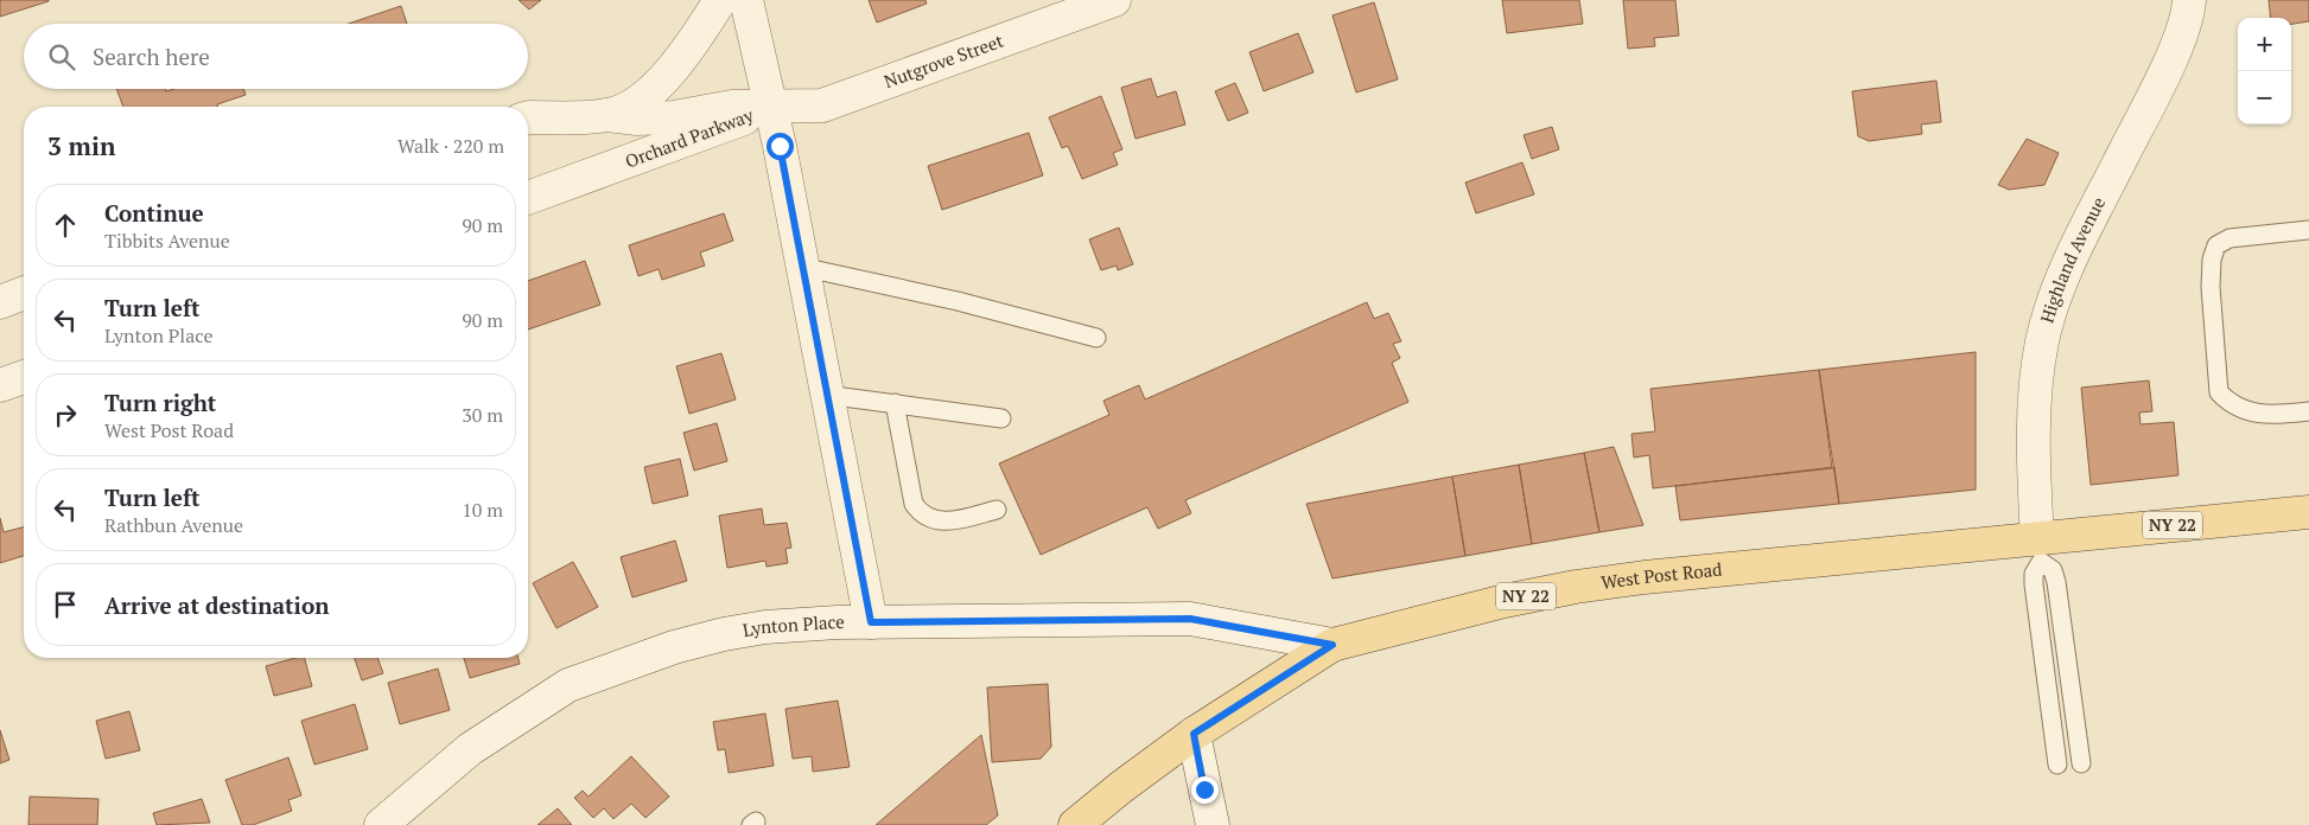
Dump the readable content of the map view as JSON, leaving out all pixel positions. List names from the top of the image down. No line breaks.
{"streets":{"main road":["NY 22","West Post Road"],"street":["Nutgrove Street","Orchard Parkway","Highland Avenue","Lynton Place"]},"crossings":[["Nutgrove Street","Orchard Parkway"],["Highland Avenue","West Post Road"],["West Post Road","Lynton Place"]],"page":{"map_buttons":["+","−"],"search":"Search here","heading":["3 min","Walk · 220 m"],"list":[["Continue","Tibbits Avenue","90 m"],["Turn left","Lynton Place","90 m"],["Turn right","West Post Road","30 m"],["Turn left","Rathbun Avenue","10 m"],"Arrive at destination"]}}
